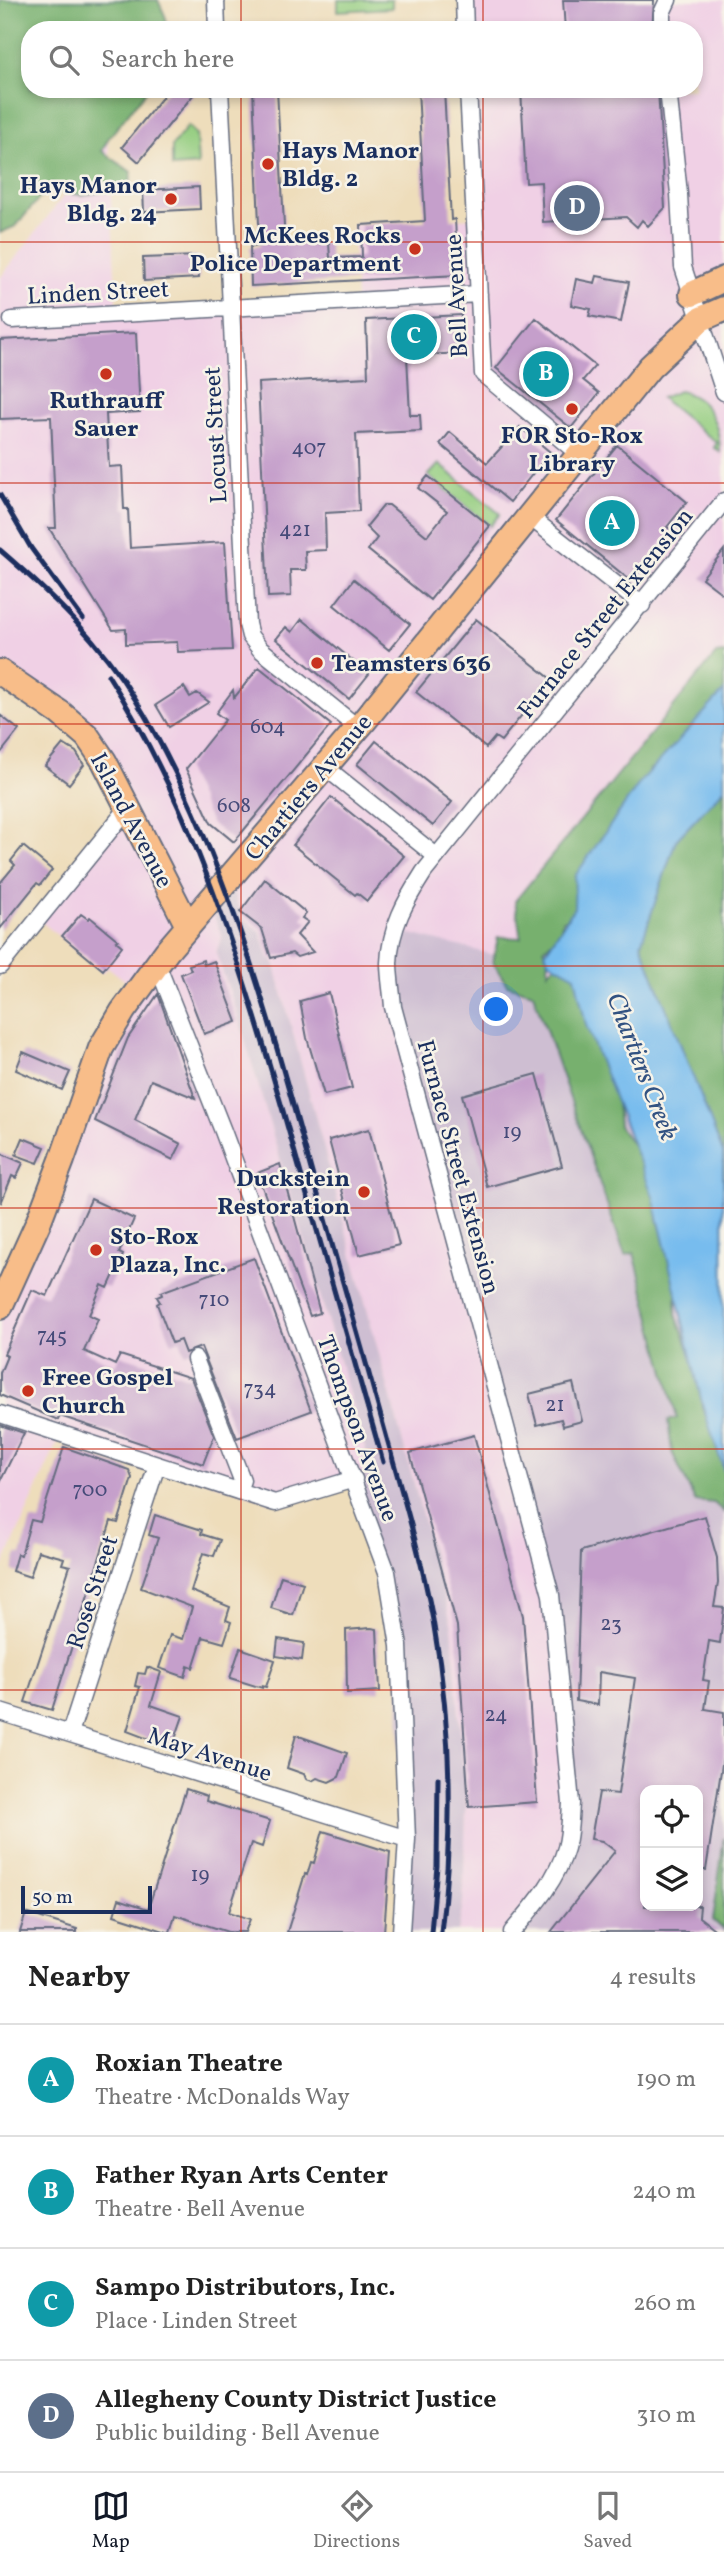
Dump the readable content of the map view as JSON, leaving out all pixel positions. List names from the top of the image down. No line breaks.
{"streets":{"main road":["Chartiers Avenue","Island Avenue"],"street":["Linden Street","Bell Avenue","Locust Street","Furnace Street Extension","Thompson Avenue","Rose Street","May Avenue"]},"crossings":[["Linden Street","Bell Avenue"],["Linden Street","Locust Street"],["Bell Avenue","Chartiers Avenue"],["Locust Street","Chartiers Avenue"],["Chartiers Avenue","Island Avenue"],["Chartiers Avenue","Thompson Avenue"],["Thompson Avenue","May Avenue"],["Rose Street","May Avenue"]],"water":["Chartiers Creek"],"places":["Hays Manor Bldg. 2","Hays Manor Bldg. 24","McKees Rocks Police Department","Ruthrauff Sauer","FOR Sto-Rox Library","Teamsters 636","Duckstein Restoration","Sto-Rox Plaza, Inc.","Free Gospel Church"],"house_numbers":["407","421","604","608","19","710","745","734","21","700","23","24","19"],"scale_bar":"50 m","page":{"search":"Search here","pins":["D","C","B","A"],"scale":"50 m","heading":["Nearby","4 results"],"list":[{"mark":"A","name":"Roxian Theatre","note":"Theatre · McDonalds Way","value":"190 m"},{"mark":"B","name":"Father Ryan Arts Center","note":"Theatre · Bell Avenue","value":"240 m"},{"mark":"C","name":"Sampo Distributors, Inc.","note":"Place · Linden Street","value":"260 m"},{"mark":"D","name":"Allegheny County District Justice","note":"Public building · Bell Avenue","value":"310 m"}],"nav":["Map","Directions","Saved"]}}
